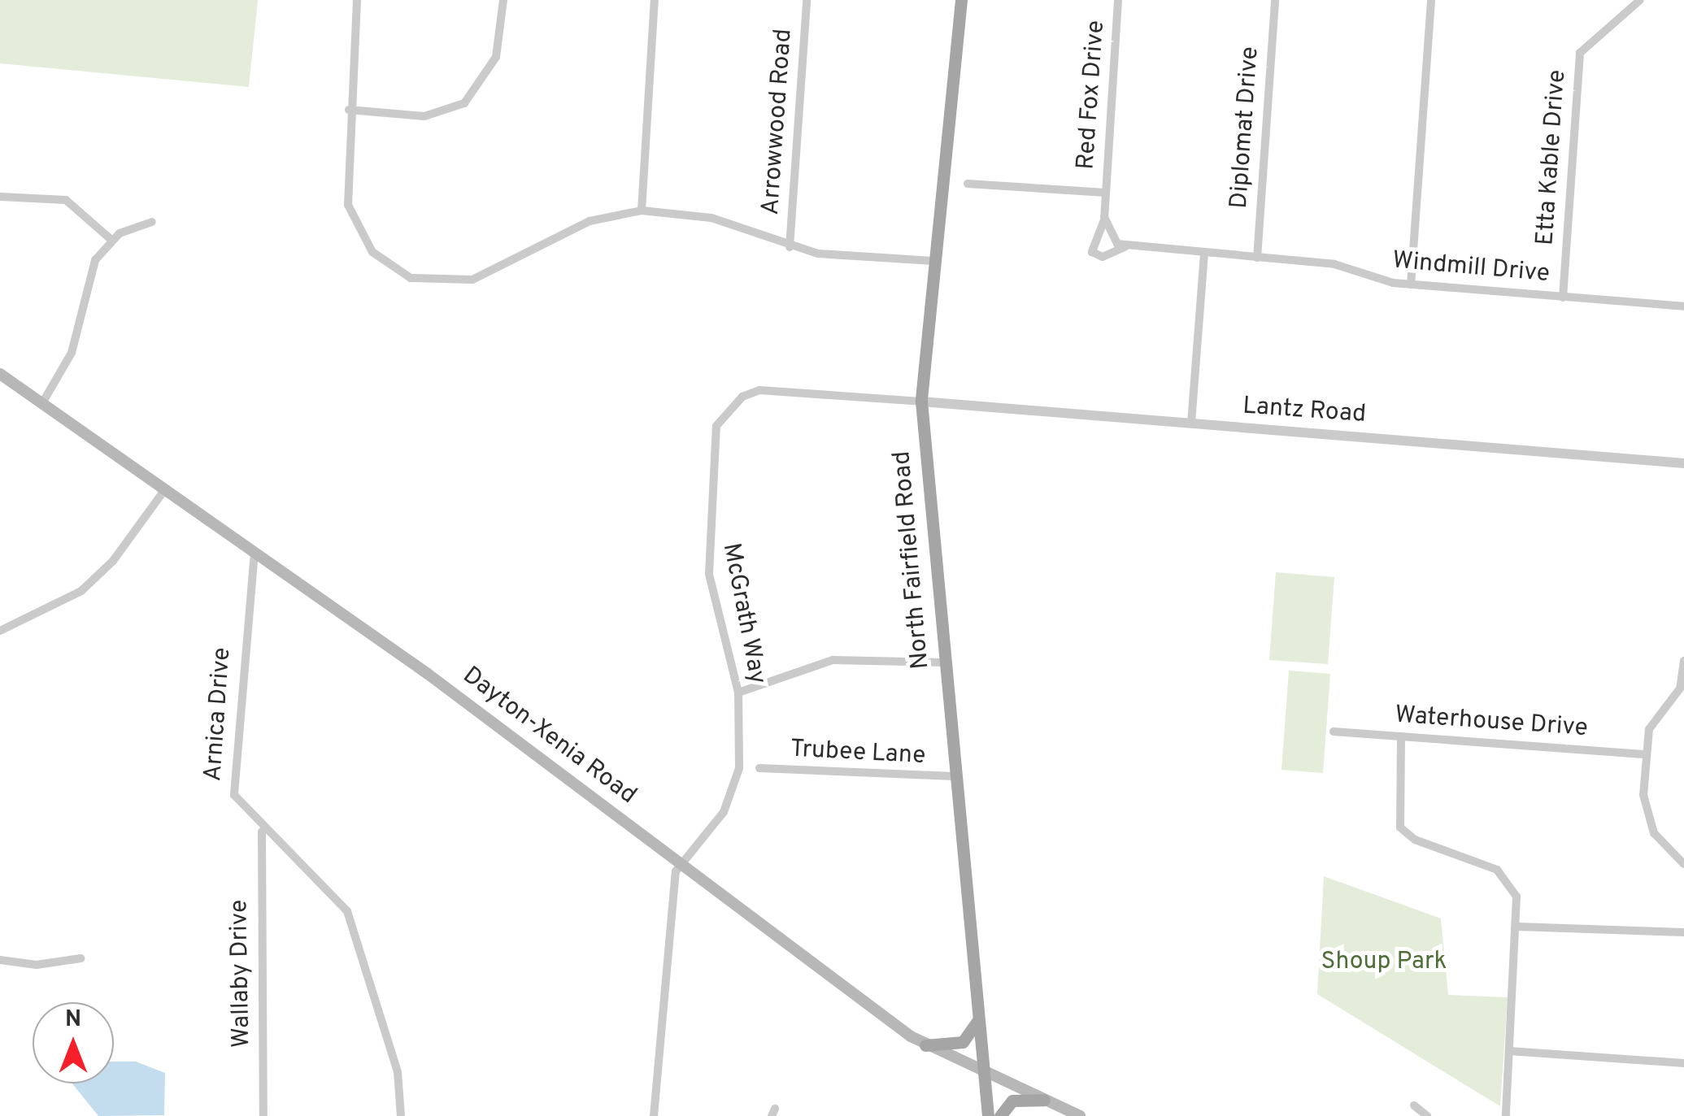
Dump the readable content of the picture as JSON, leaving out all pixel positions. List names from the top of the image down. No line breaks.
{"streets":{"main road":["North Fairfield Road","Dayton-Xenia Road"],"street":["Red Fox Drive","Arrowwood Road","Diplomat Drive","Etta Kable Drive","Windmill Drive","Lantz Road","McGrath Way","Arnica Drive","Waterhouse Drive","Trubee Lane","Wallaby Drive"]},"crossings":[["Diplomat Drive","Windmill Drive"],["Etta Kable Drive","Windmill Drive"],["Lantz Road","North Fairfield Road"],["Lantz Road","McGrath Way"],["North Fairfield Road","McGrath Way"],["North Fairfield Road","Dayton-Xenia Road"],["North Fairfield Road","Trubee Lane"],["McGrath Way","Dayton-Xenia Road"],["Arnica Drive","Dayton-Xenia Road"],["Arnica Drive","Wallaby Drive"]],"parks":["Shoup Park"],"north":"top"}
